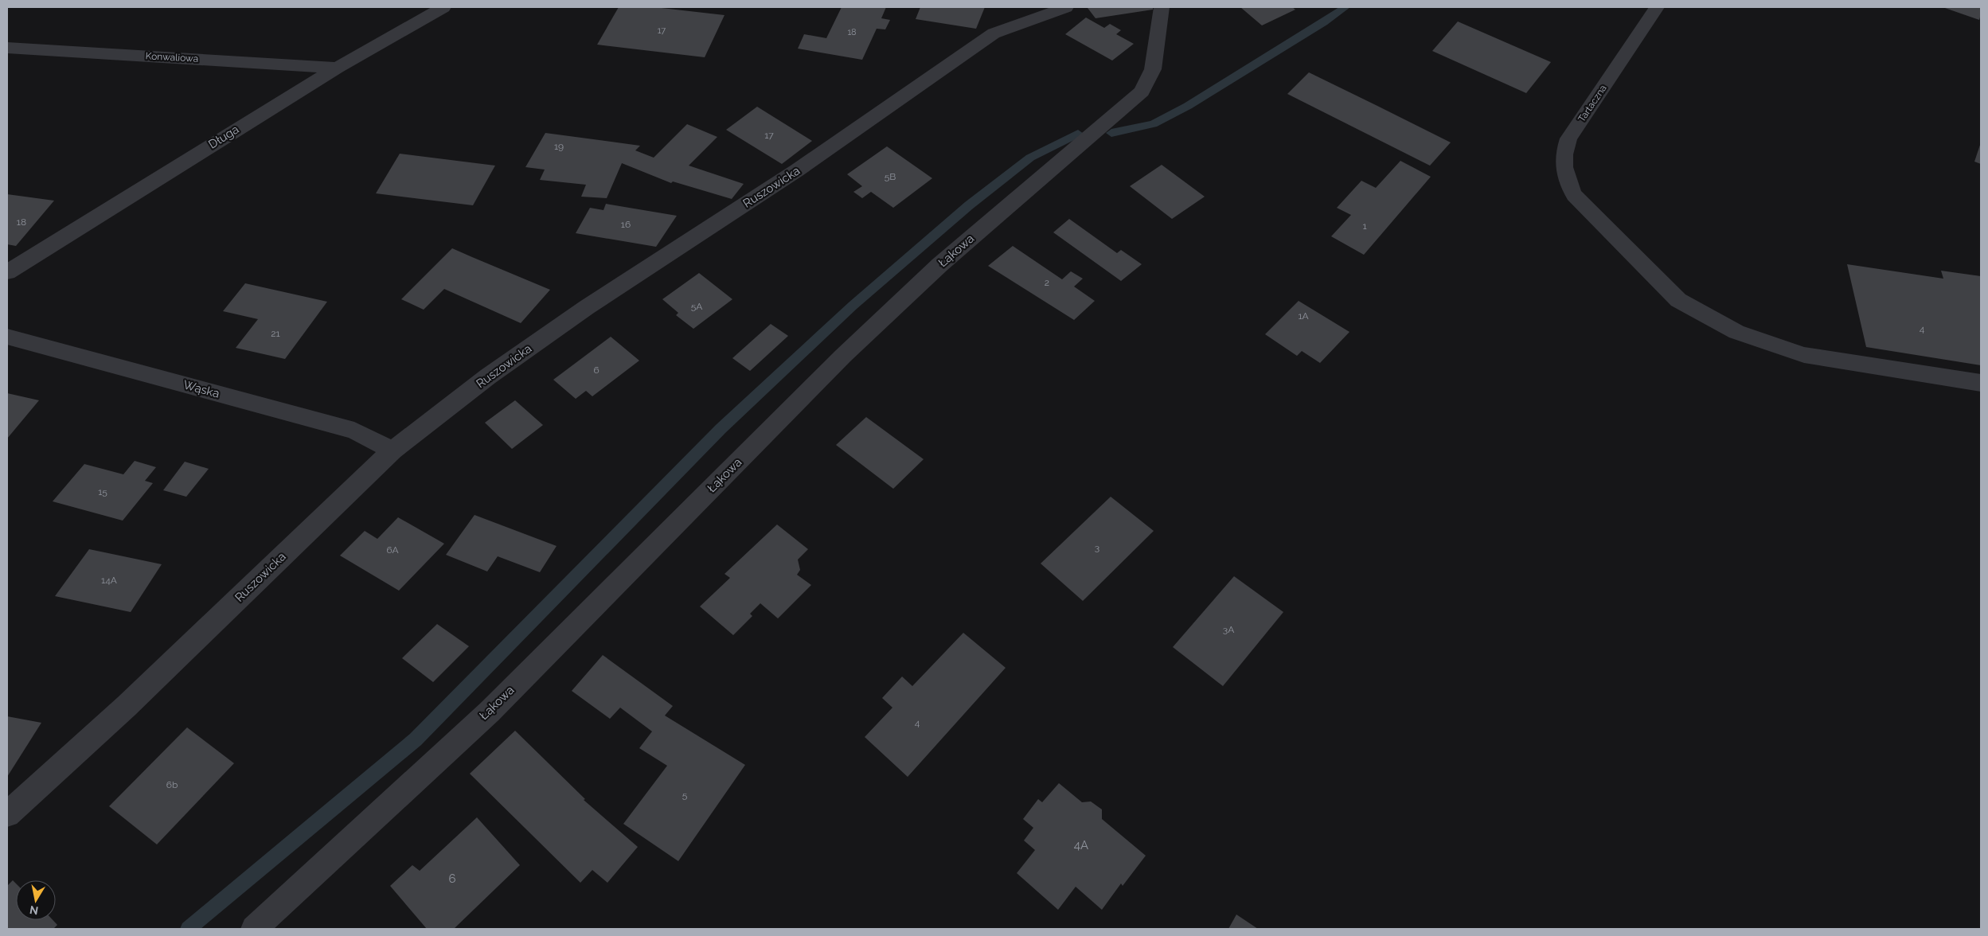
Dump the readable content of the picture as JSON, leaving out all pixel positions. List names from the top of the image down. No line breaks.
{"streets":{"street":["Konwaliowa","Tartaczna","Długa","Ruszowicka","Łąkowa","Wąska"]},"crossings":[["Konwaliowa","Długa"],["Ruszowicka","Wąska"]],"house_numbers":["17","18","17","19","5B","18","16","1","2","5A","1A","4","21","6","15","3","6A","14A","3A","4","6b","5","4A","6"],"north":"bottom"}
